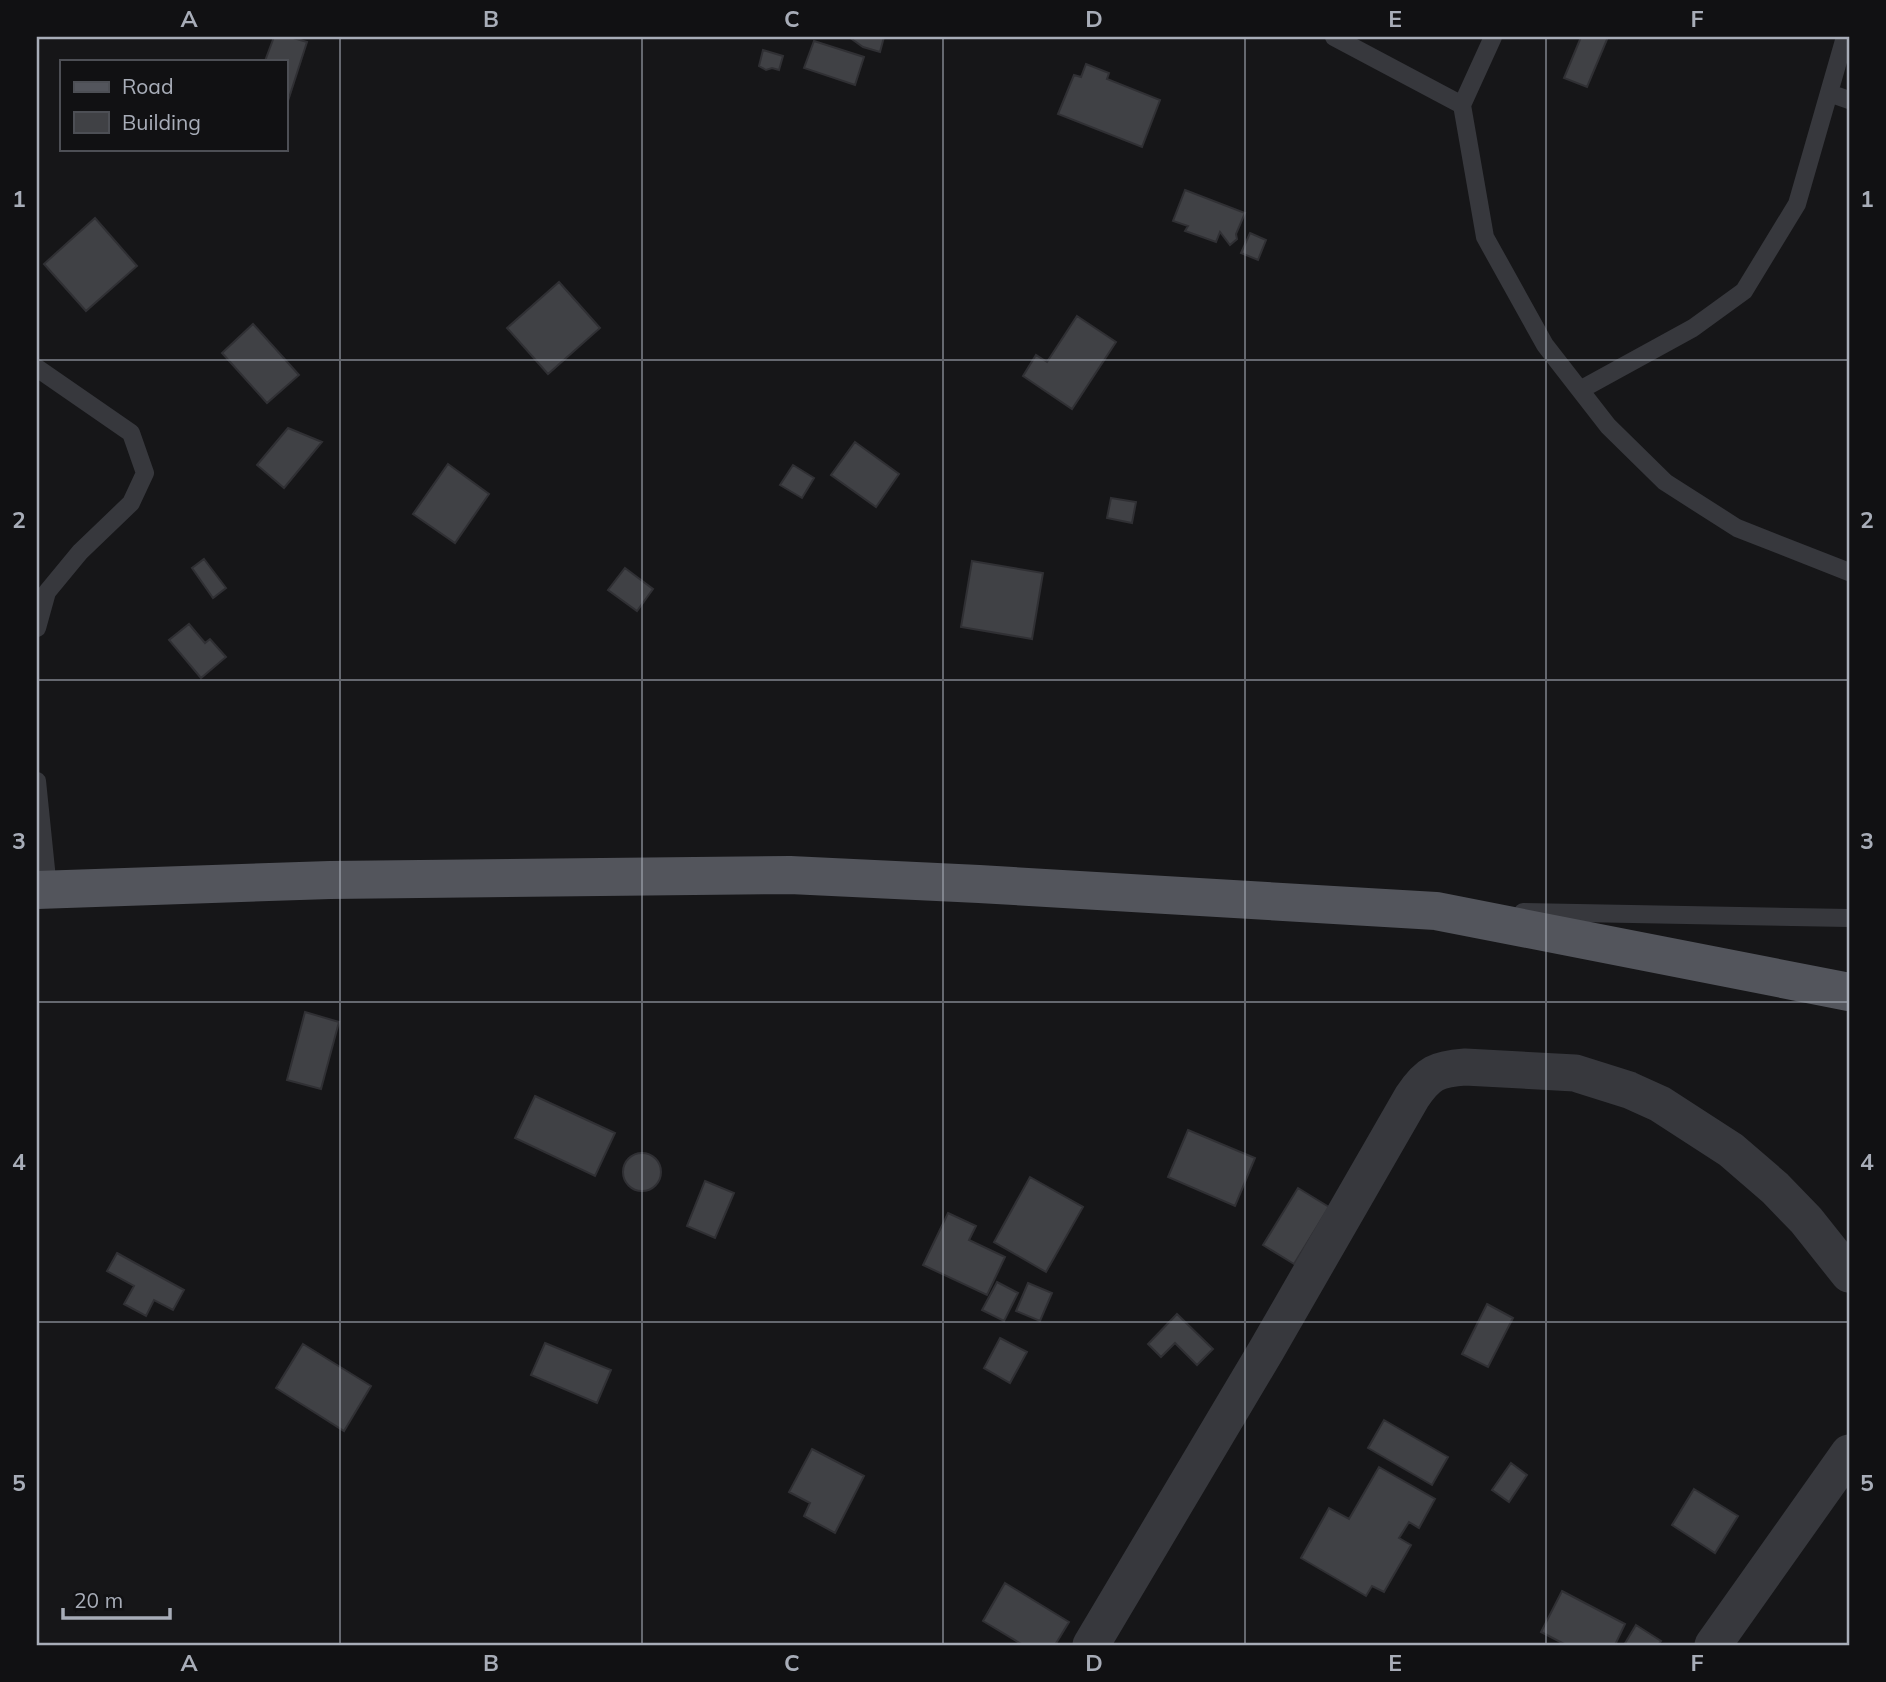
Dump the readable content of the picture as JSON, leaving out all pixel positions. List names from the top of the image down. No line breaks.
{"legend":["Road","Building"],"scale_bar":"20 m","grid":{"columns":["A","B","C","D","E","F"],"rows":["1","2","3","4","5"]}}
